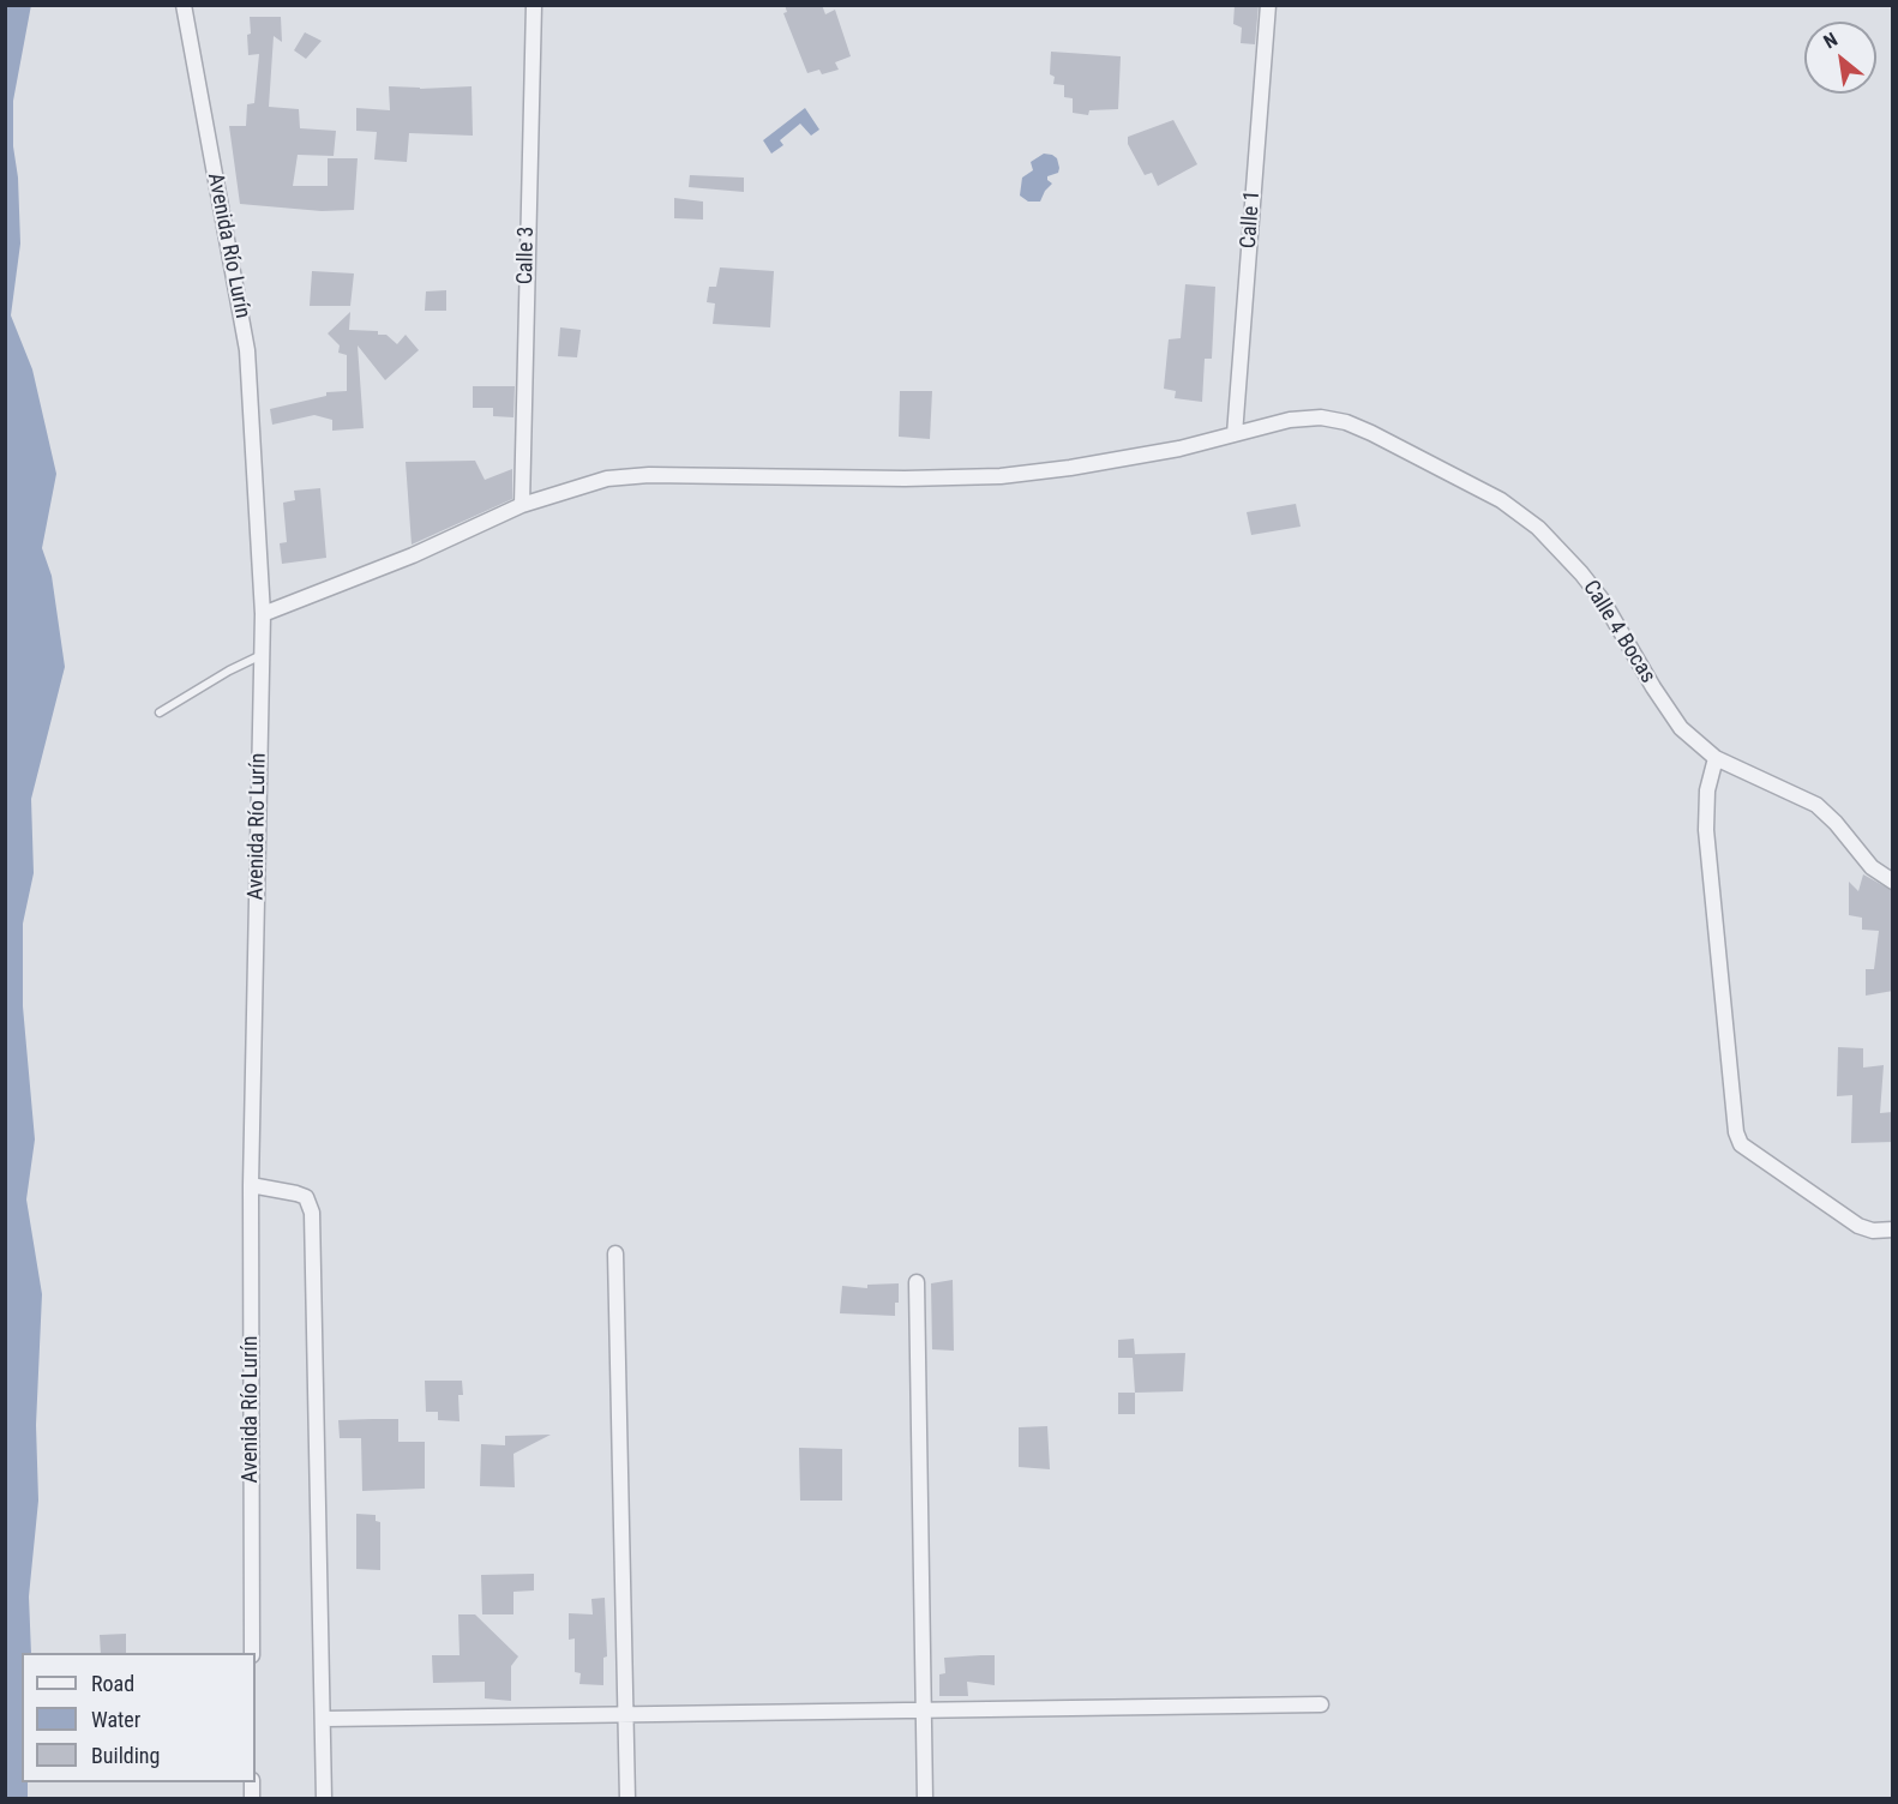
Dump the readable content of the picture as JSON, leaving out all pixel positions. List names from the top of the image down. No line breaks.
{"streets":{"street":["Calle 1","Avenida Río Lurín","Calle 3","Calle 4 Bocas"]},"crossings":[["Calle 1","Calle 4 Bocas"],["Avenida Río Lurín","Calle 4 Bocas"],["Calle 3","Calle 4 Bocas"]],"legend":["Road","Water","Building"],"north":"top left"}
